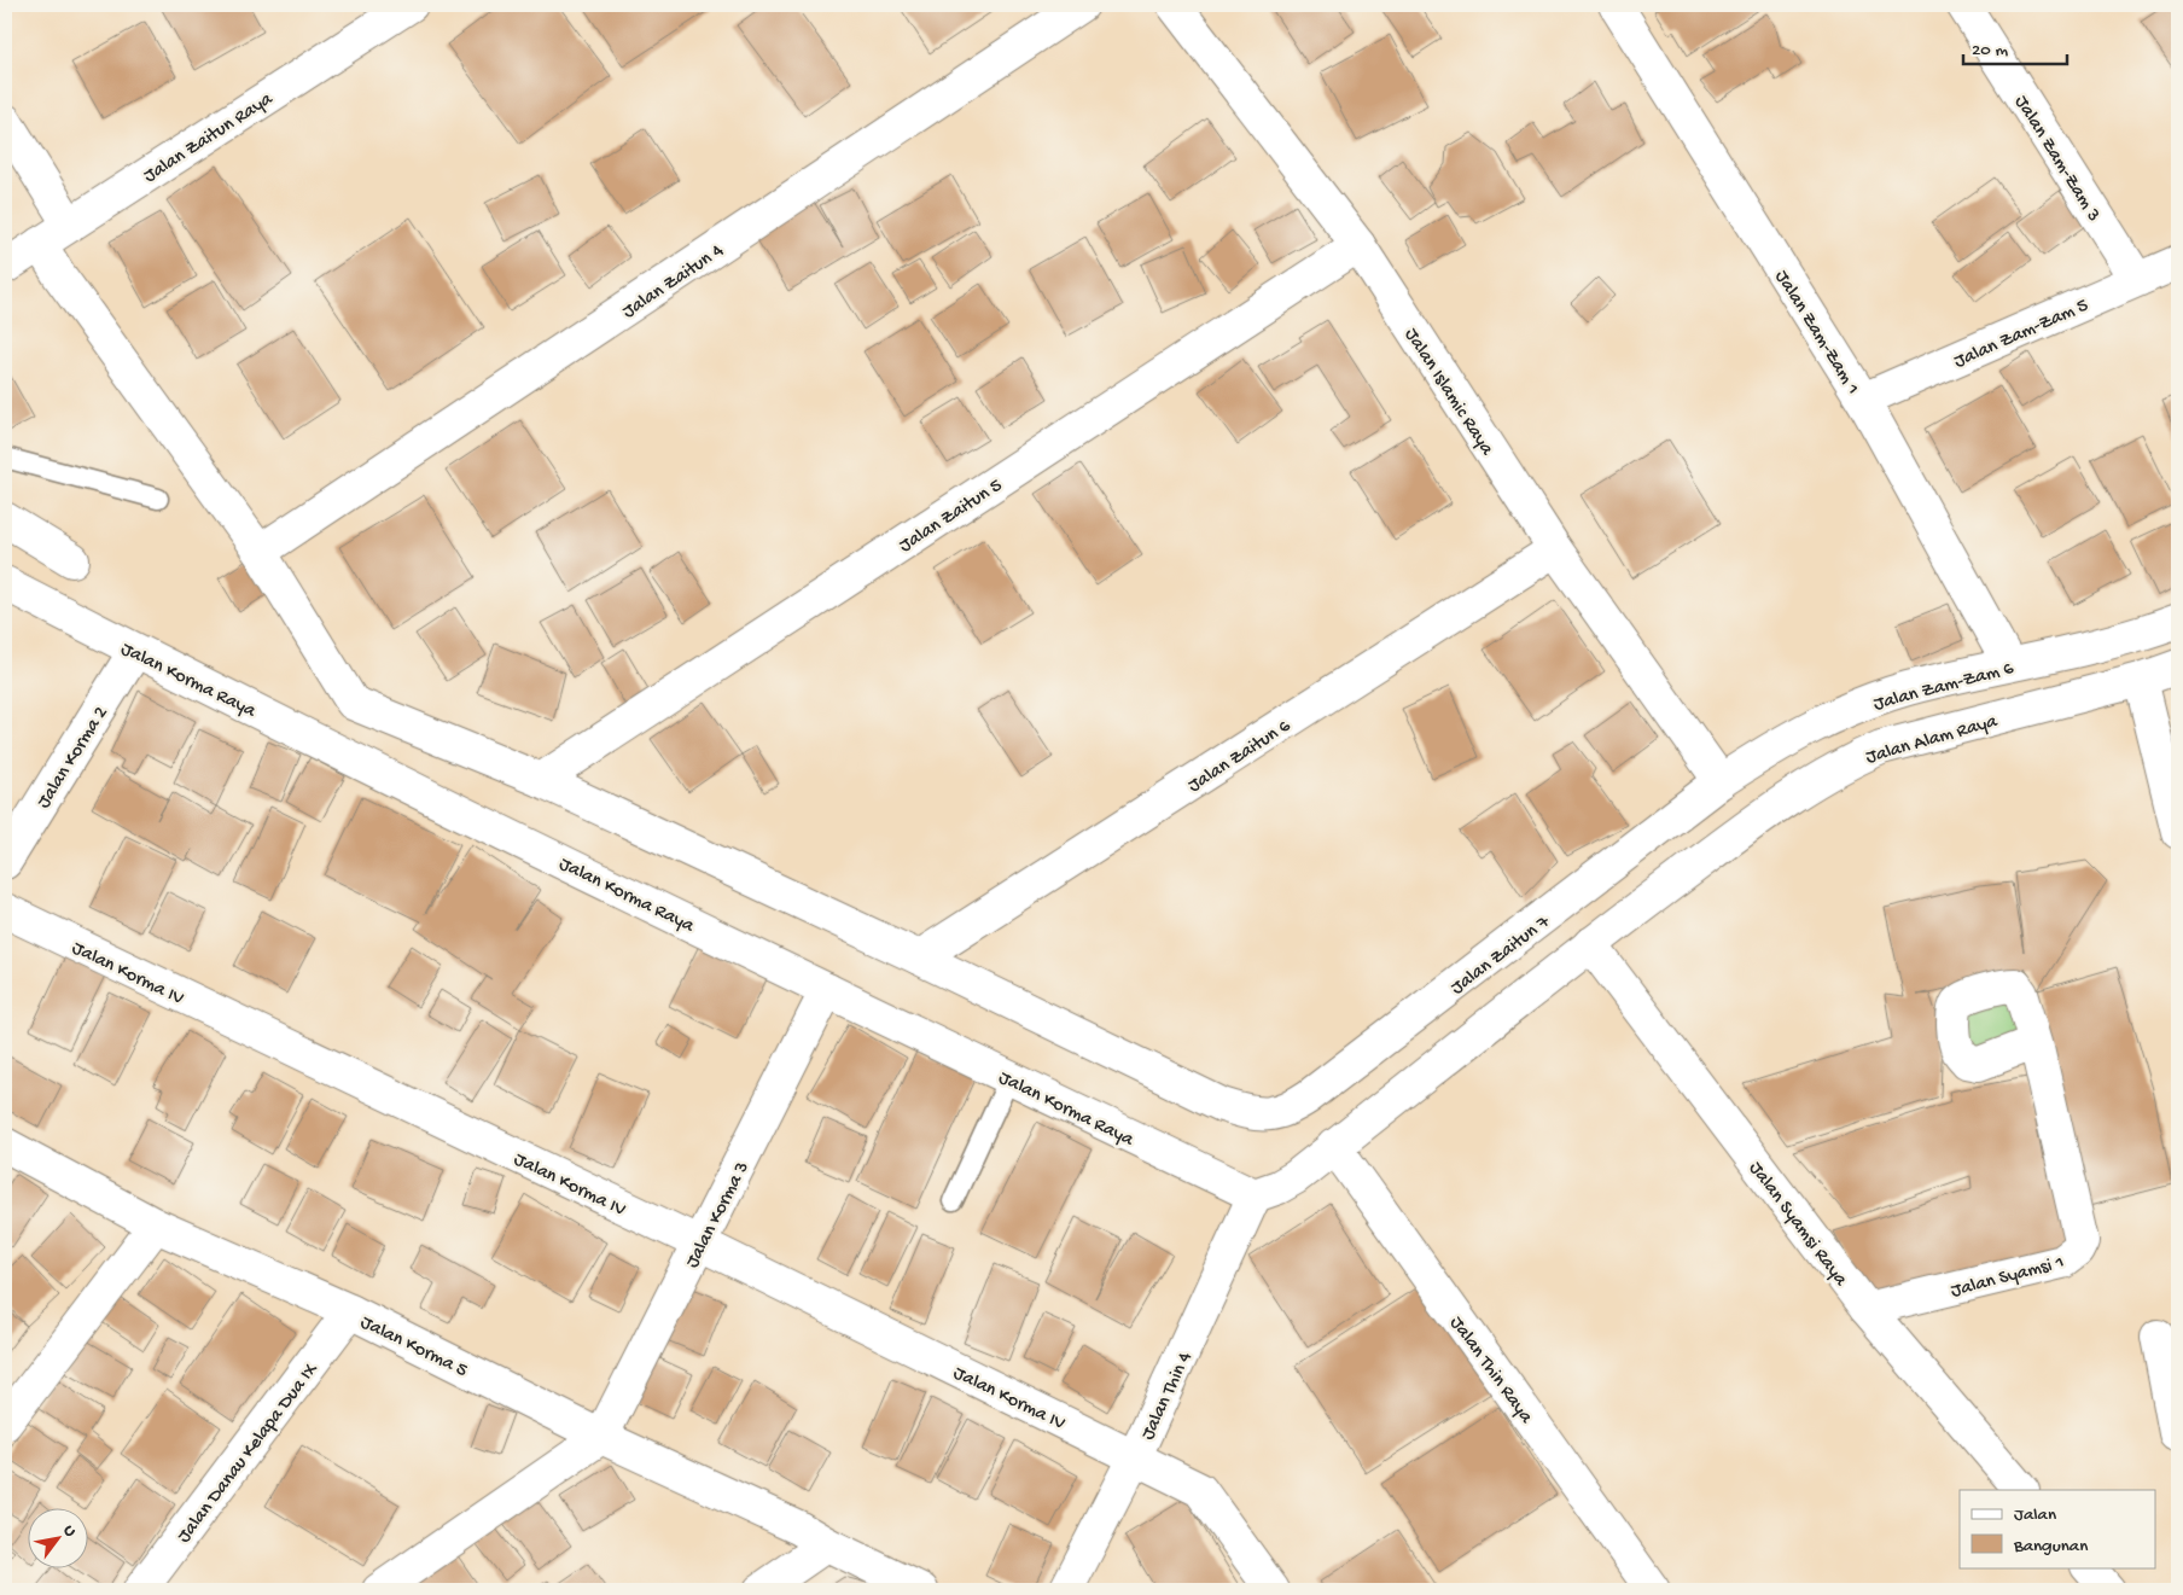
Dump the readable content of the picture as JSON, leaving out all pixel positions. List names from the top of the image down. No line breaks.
{"streets":{"street":["Jalan Zaitun Raya","Jalan Zam-Zam 3","Jalan Zaitun 4","Jalan Zam-Zam 1","Jalan Zam-Zam 5","Jalan Islamic Raya","Jalan Zaitun 5","Jalan Korma Raya","Jalan Zam-Zam 6","Jalan Alam Raya","Jalan Zaitun 6","Jalan Korma 2","Jalan Zaitun 7","Jalan Korma IV","Jalan Korma 3","Jalan Syamsi Raya","Jalan Syamsi 1","Jalan Korma 5","Jalan Thin Raya","Jalan Thin 4","Jalan Danau Kelapa Dua IX"]},"crossings":[["Jalan Zam-Zam 3","Jalan Zam-Zam 5"],["Jalan Zam-Zam 1","Jalan Zam-Zam 5"],["Jalan Zam-Zam 1","Jalan Zam-Zam 6"],["Jalan Islamic Raya","Jalan Zaitun 5"],["Jalan Islamic Raya","Jalan Zam-Zam 6"],["Jalan Islamic Raya","Jalan Zaitun 6"],["Jalan Islamic Raya","Jalan Zaitun 7"],["Jalan Korma Raya","Jalan Alam Raya"],["Jalan Korma Raya","Jalan Korma 2"],["Jalan Korma Raya","Jalan Korma 3"],["Jalan Korma Raya","Jalan Thin 4"],["Jalan Zam-Zam 6","Jalan Zaitun 7"],["Jalan Alam Raya","Jalan Syamsi Raya"],["Jalan Alam Raya","Jalan Thin Raya"],["Jalan Alam Raya","Jalan Thin 4"],["Jalan Zaitun 6","Jalan Zaitun 7"],["Jalan Korma IV","Jalan Korma 3"],["Jalan Korma IV","Jalan Thin 4"],["Jalan Korma 3","Jalan Korma 5"],["Jalan Syamsi Raya","Jalan Syamsi 1"],["Jalan Korma 5","Jalan Danau Kelapa Dua IX"]],"legend":["Jalan","Bangunan"],"scale_bar":"20 m","north":"top right"}
